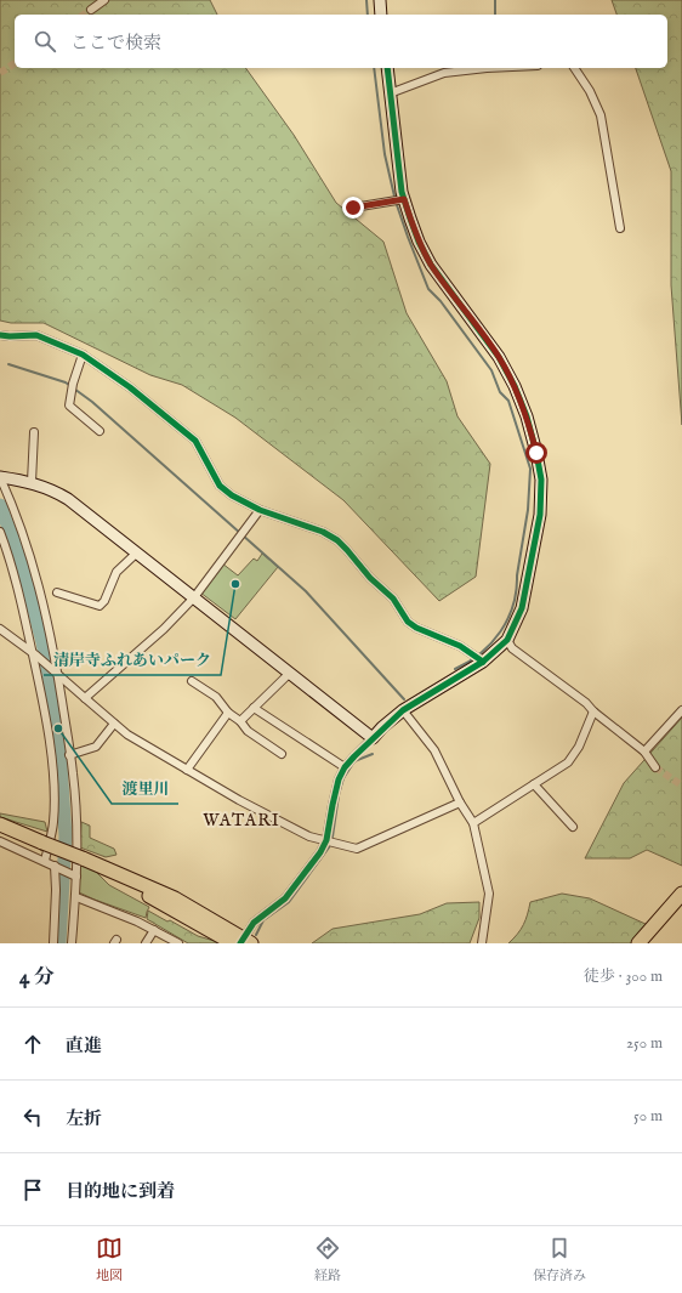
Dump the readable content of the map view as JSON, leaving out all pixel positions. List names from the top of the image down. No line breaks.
{"districts":["WATARI"],"places":["清岸寺ふれあいパーク","渡里川"],"page":{"search":"ここで検索","heading":["4 分","徒歩 · 300 m"],"list":[["直進","250 m"],["左折","50 m"],"目的地に到着"],"nav":["地図","経路","保存済み"]}}
